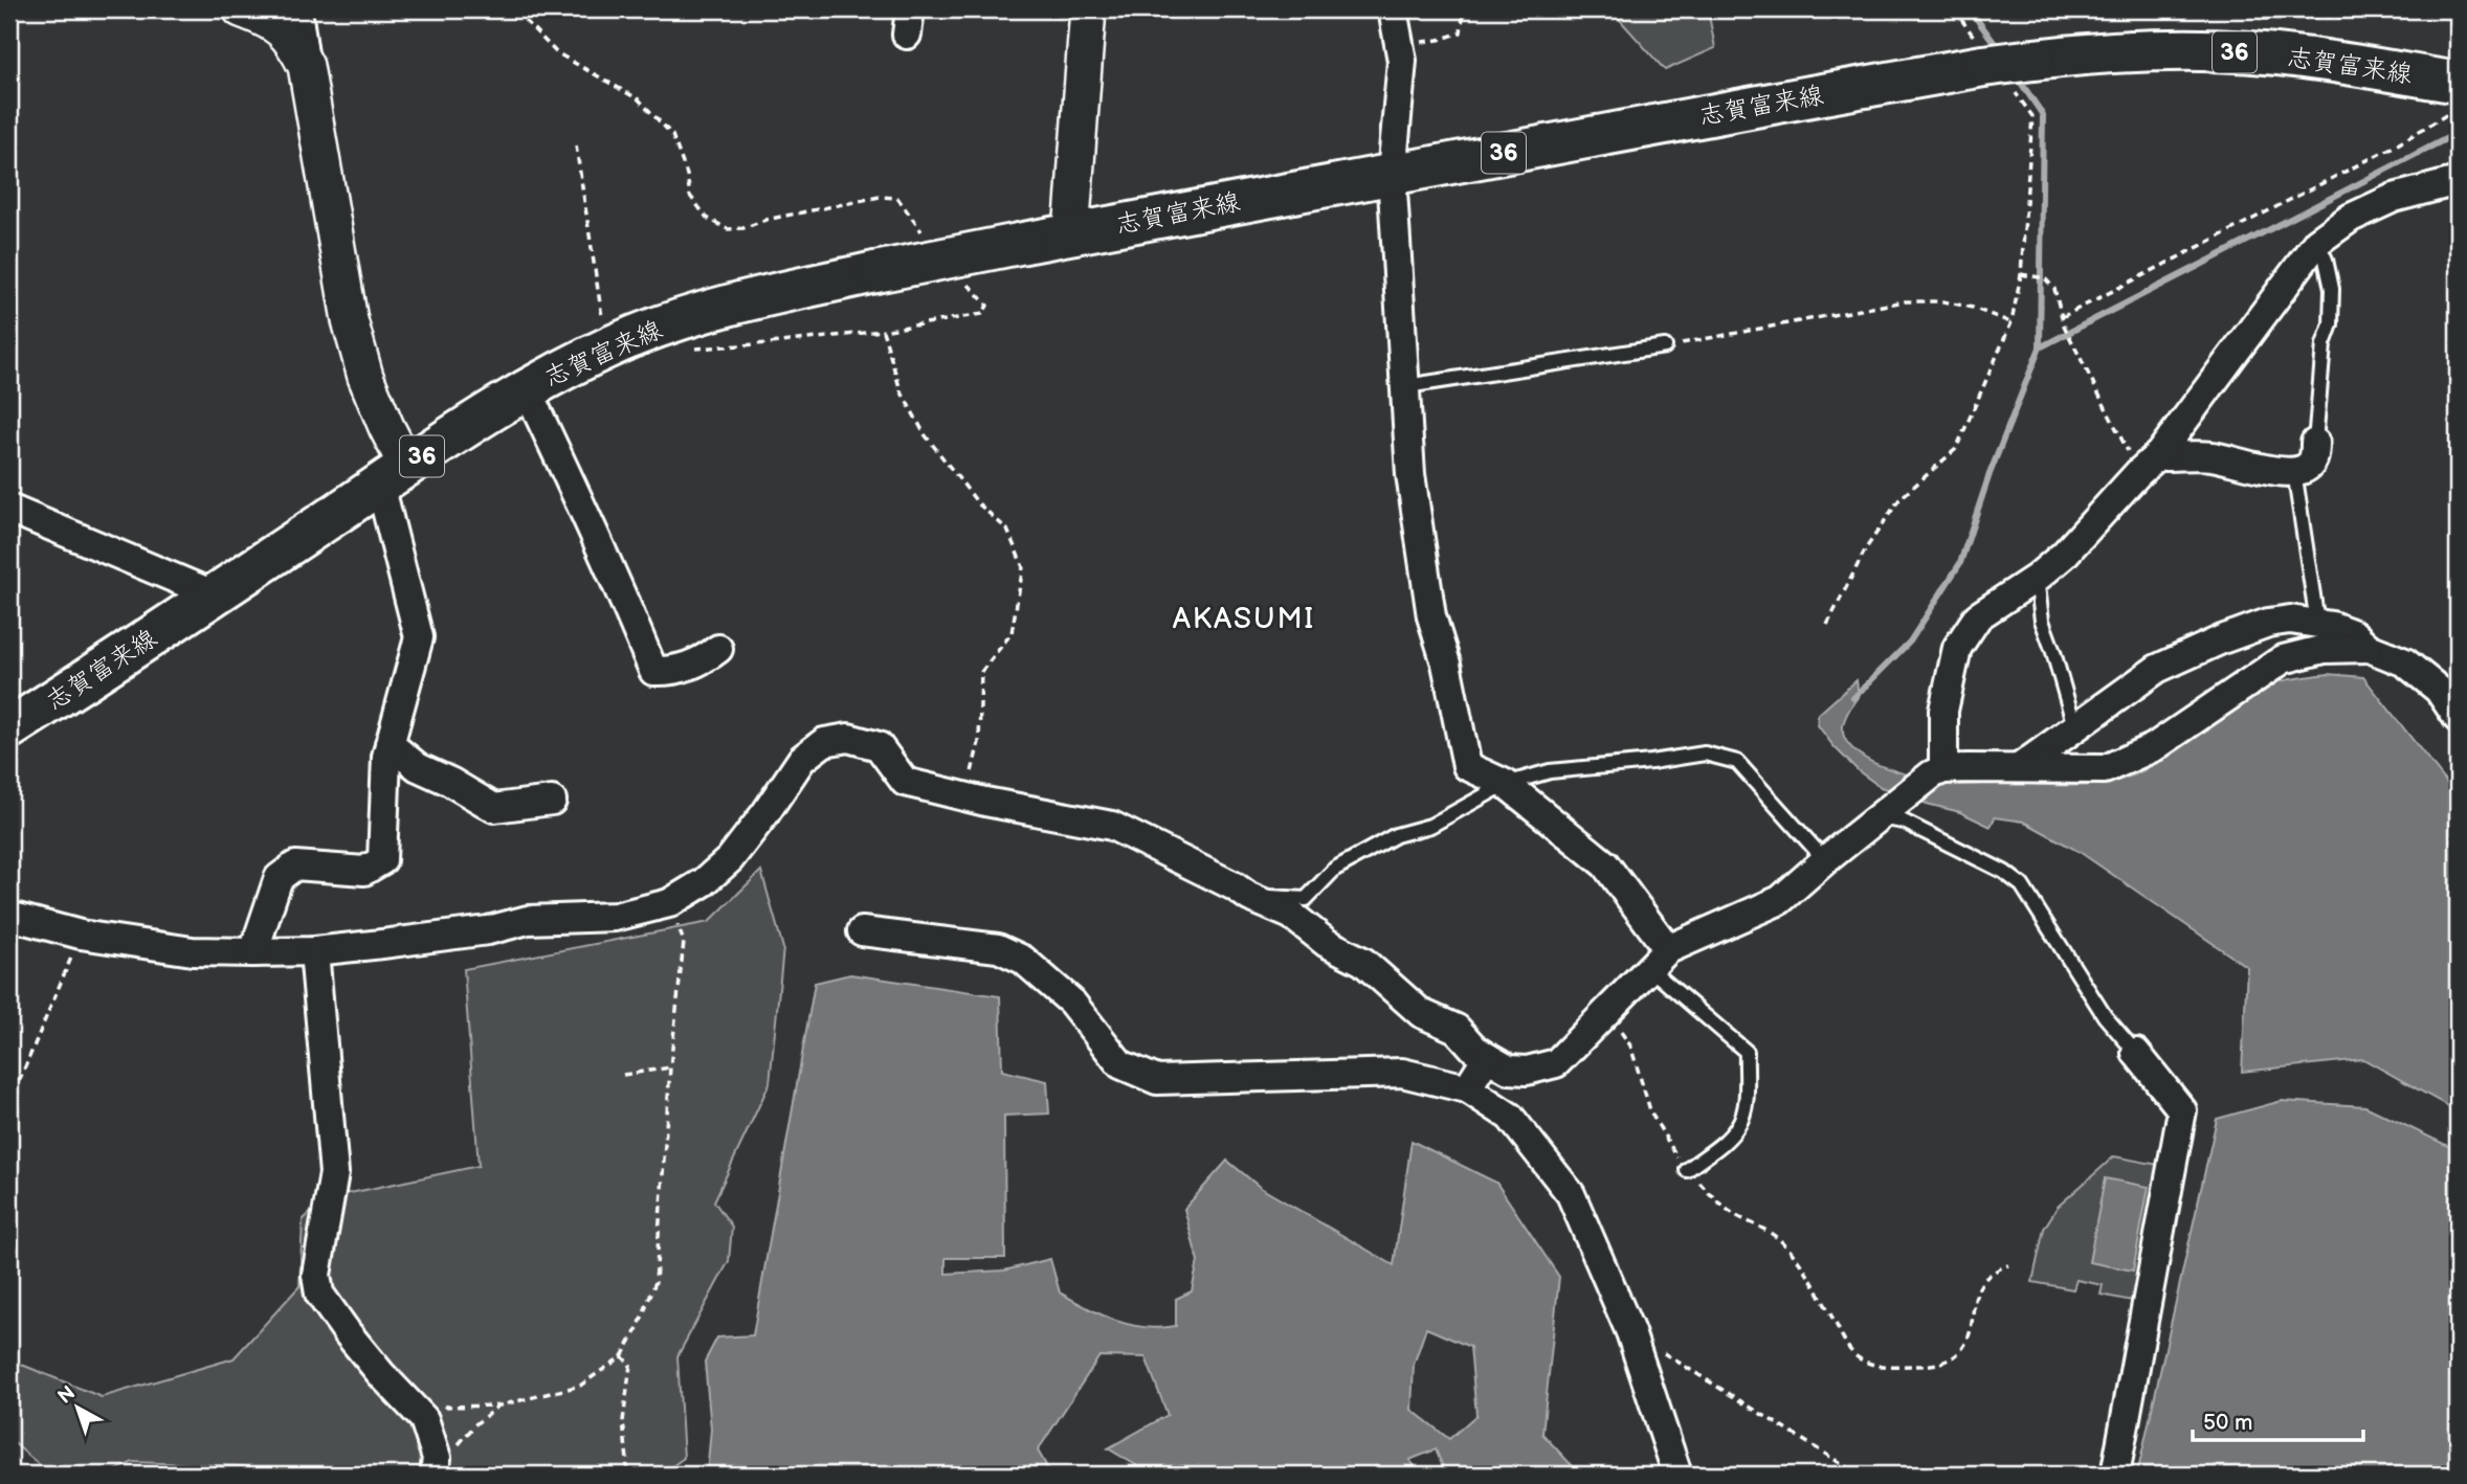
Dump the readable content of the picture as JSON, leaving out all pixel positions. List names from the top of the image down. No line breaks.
{"streets":{"main road":["36","志賀富来線"]},"districts":["AKASUMI"],"scale_bar":"50 m","north":"top left"}
